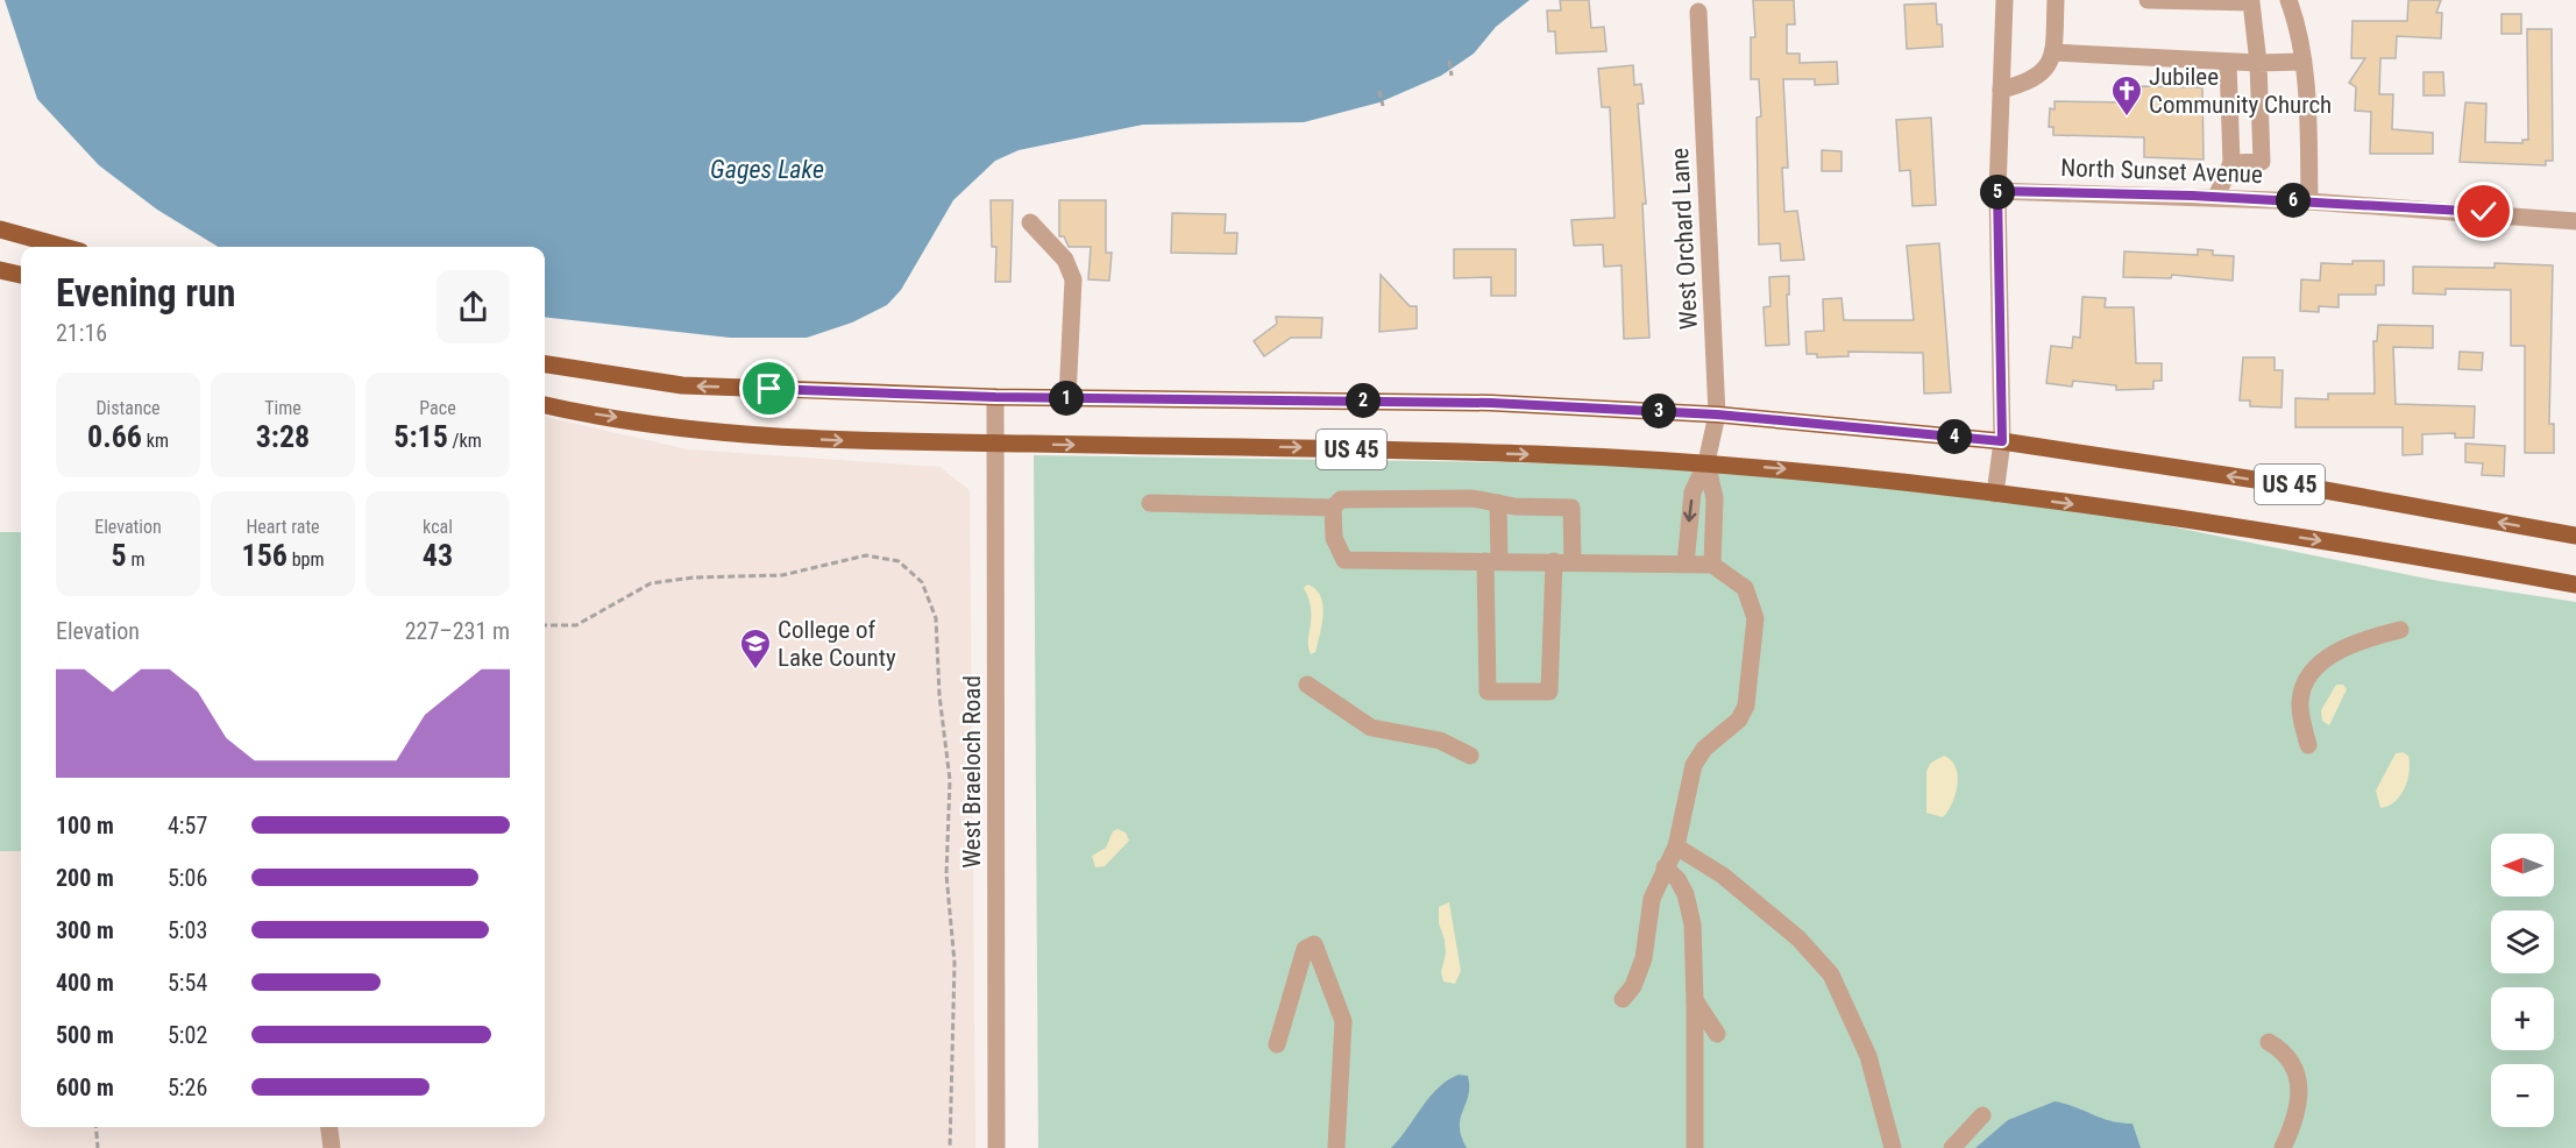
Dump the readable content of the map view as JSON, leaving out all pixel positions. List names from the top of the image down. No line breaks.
{"streets":{"main road":["US 45"],"street":["North Sunset Avenue","West Orchard Lane","West Braeloch Road"]},"crossings":[["West Orchard Lane","US 45"],["US 45","West Braeloch Road"]],"water":["Gages Lake"],"places":{"church":["Jubilee Community Church"],"school or university":["College of Lake County"]},"north":"left","page":{"pins":["5","6","1","2","3","4"],"heading":["Evening run","21:16"],"stats":[["Distance","0.66 km"],["Time","3:28"],["Pace","5:15 /km"],["Elevation","5 m"],["Heart rate","156 bpm"],["kcal","43"]],"chart":["Elevation","227–231 m"],"list":[{"name":"100 m","note":"4:57"},{"name":"200 m","note":"5:06"},{"name":"300 m","note":"5:03"},{"name":"400 m","note":"5:54"},{"name":"500 m","note":"5:02"},{"name":"600 m","note":"5:26"}],"map_buttons":["+","−"]}}
